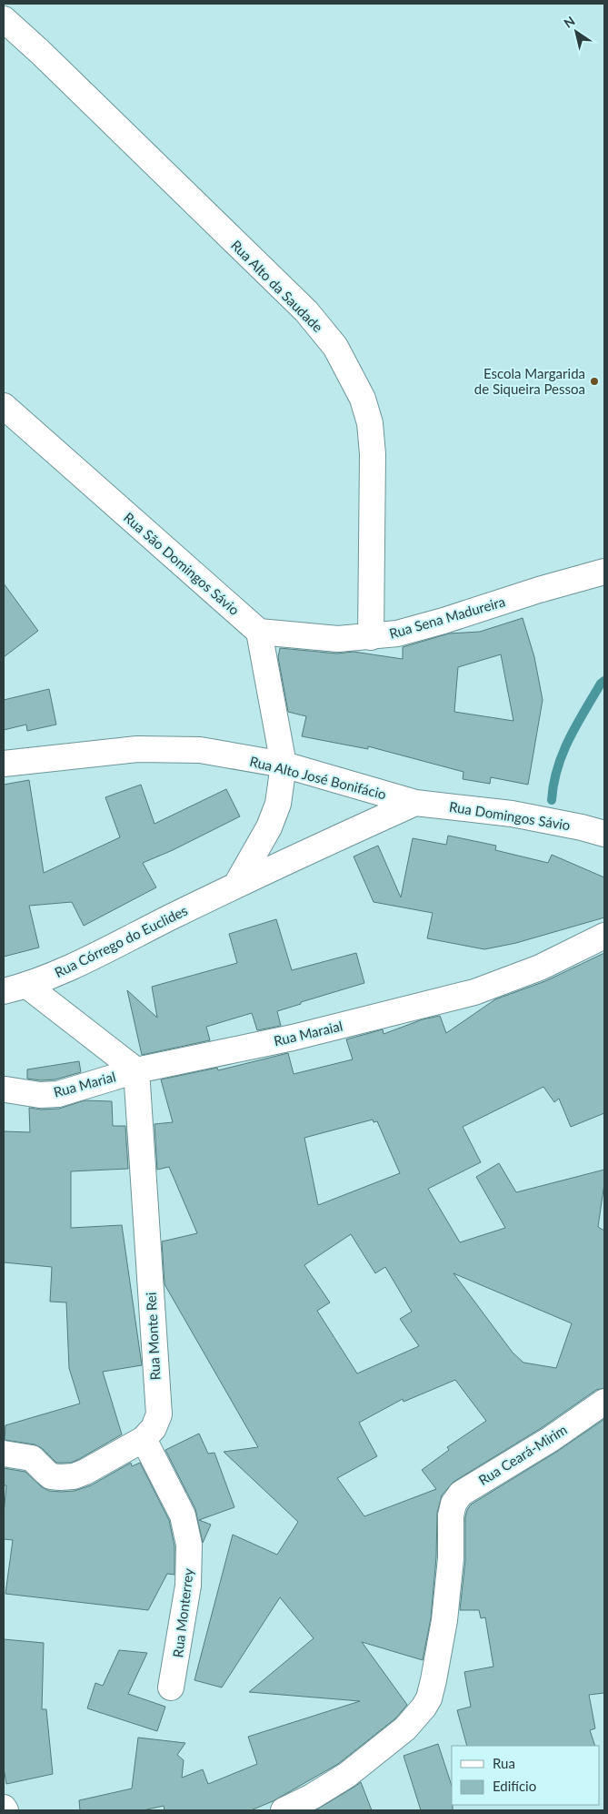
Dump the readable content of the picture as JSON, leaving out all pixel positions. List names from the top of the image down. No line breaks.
{"streets":{"street":["Rua Alto da Saudade","Rua São Domingos Sávio","Rua Sena Madureira","Rua Alto José Bonifácio","Rua Domingos Sávio","Rua Córrego do Euclides","Rua Maraial","Rua Marial","Rua Monte Rei","Rua Ceará-Mirim","Rua Monterrey"]},"crossings":[["Rua Alto da Saudade","Rua Sena Madureira"],["Rua São Domingos Sávio","Rua Sena Madureira"],["Rua Alto José Bonifácio","Rua Domingos Sávio"],["Rua Alto José Bonifácio","Rua Córrego do Euclides"],["Rua Domingos Sávio","Rua Córrego do Euclides"],["Rua Maraial","Rua Marial"],["Rua Maraial","Rua Monte Rei"],["Rua Marial","Rua Monte Rei"],["Rua Monte Rei","Rua Monterrey"]],"places":["Escola Margarida de Siqueira Pessoa"],"legend":["Rua","Edifício"],"north":"top left"}
